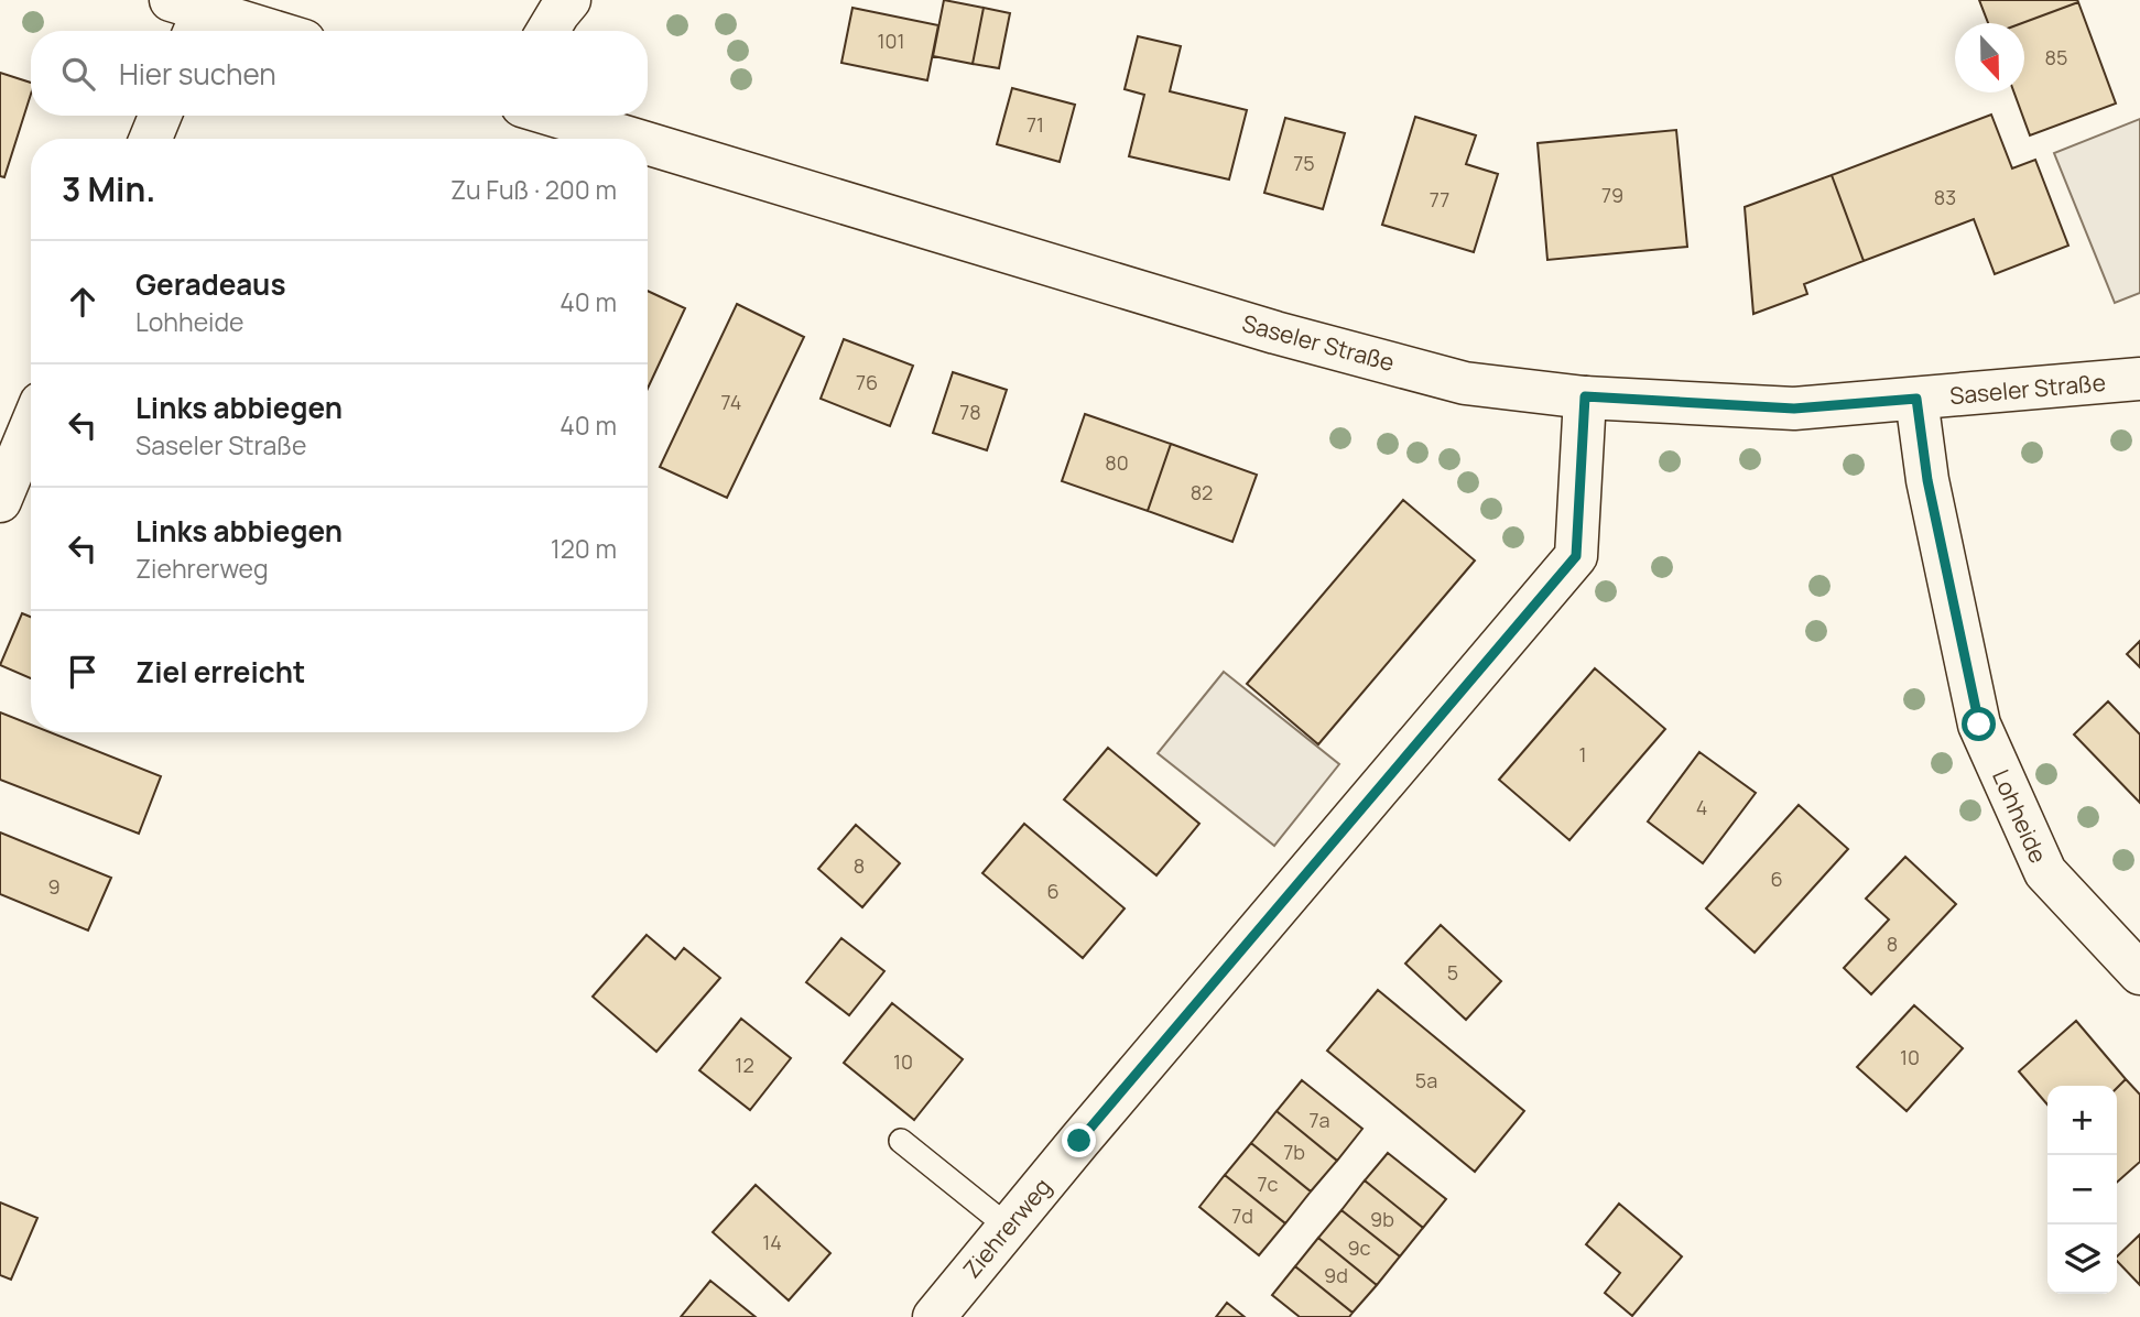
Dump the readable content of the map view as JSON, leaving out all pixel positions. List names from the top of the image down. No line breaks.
{"streets":{"street":["Saseler Straße","Lohheide","Ziehrerweg"]},"crossings":[["Saseler Straße","Lohheide"],["Saseler Straße","Ziehrerweg"]],"house_numbers":["101","85","71","75","79","83","77","76","74","78","80","82","1","4","8","6","9","6","8","5","10","10","12","5a","7a","7b","7c","7d","9b","14","9c","9d"],"north":"bottom","page":{"search":"Hier suchen","heading":["3 Min.","Zu Fuß · 200 m"],"list":[["Geradeaus","Lohheide","40 m"],["Links abbiegen","Saseler Straße","40 m"],["Links abbiegen","Ziehrerweg","120 m"],"Ziel erreicht"],"map_buttons":["+","−"]}}
